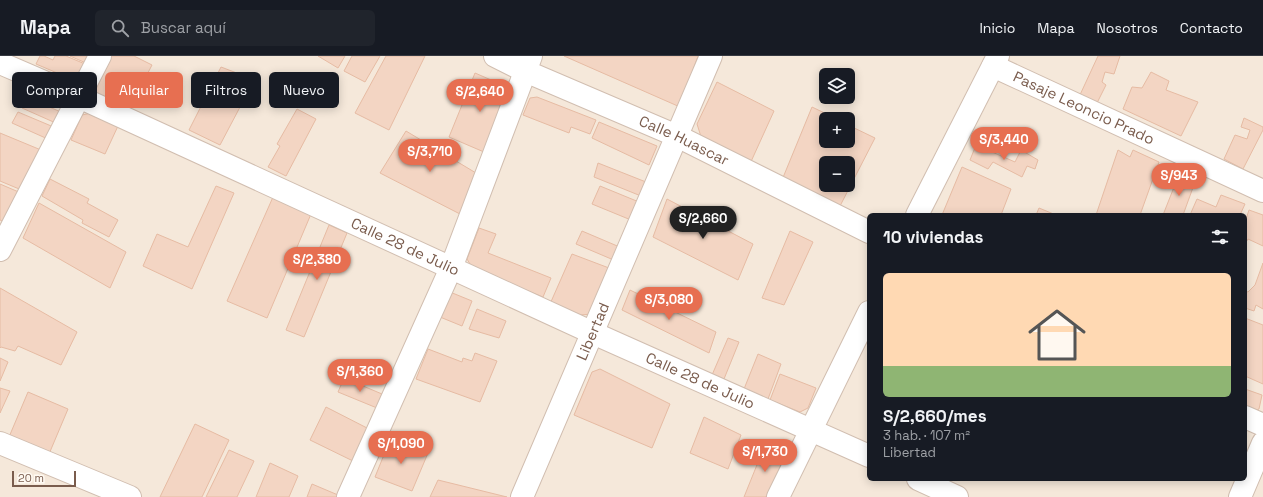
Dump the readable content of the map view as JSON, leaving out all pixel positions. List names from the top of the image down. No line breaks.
{"streets":{"street":["Pasaje Leoncio Prado","Calle Huascar","Calle 28 de Julio","Libertad"]},"crossings":[["Calle Huascar","Libertad"],["Calle 28 de Julio","Libertad"]],"scale_bar":"20 m","page":{"header":"Mapa","search":"Buscar aquí","nav":["Inicio","Mapa","Nosotros","Contacto"],"map_buttons":["+","−"],"chip":["Comprar","Alquilar","Filtros","Nuevo"],"price":["S/2,640","S/3,440","S/3,710","S/943","S/2,660","S/2,380","S/3,080","S/1,360","S/1,090","S/1,730"],"heading":"10 viviendas","list":[{"name":"S/2,660/mes","note":"3 hab. · 107 m² · Libertad"}],"scale":"20 m"}}
